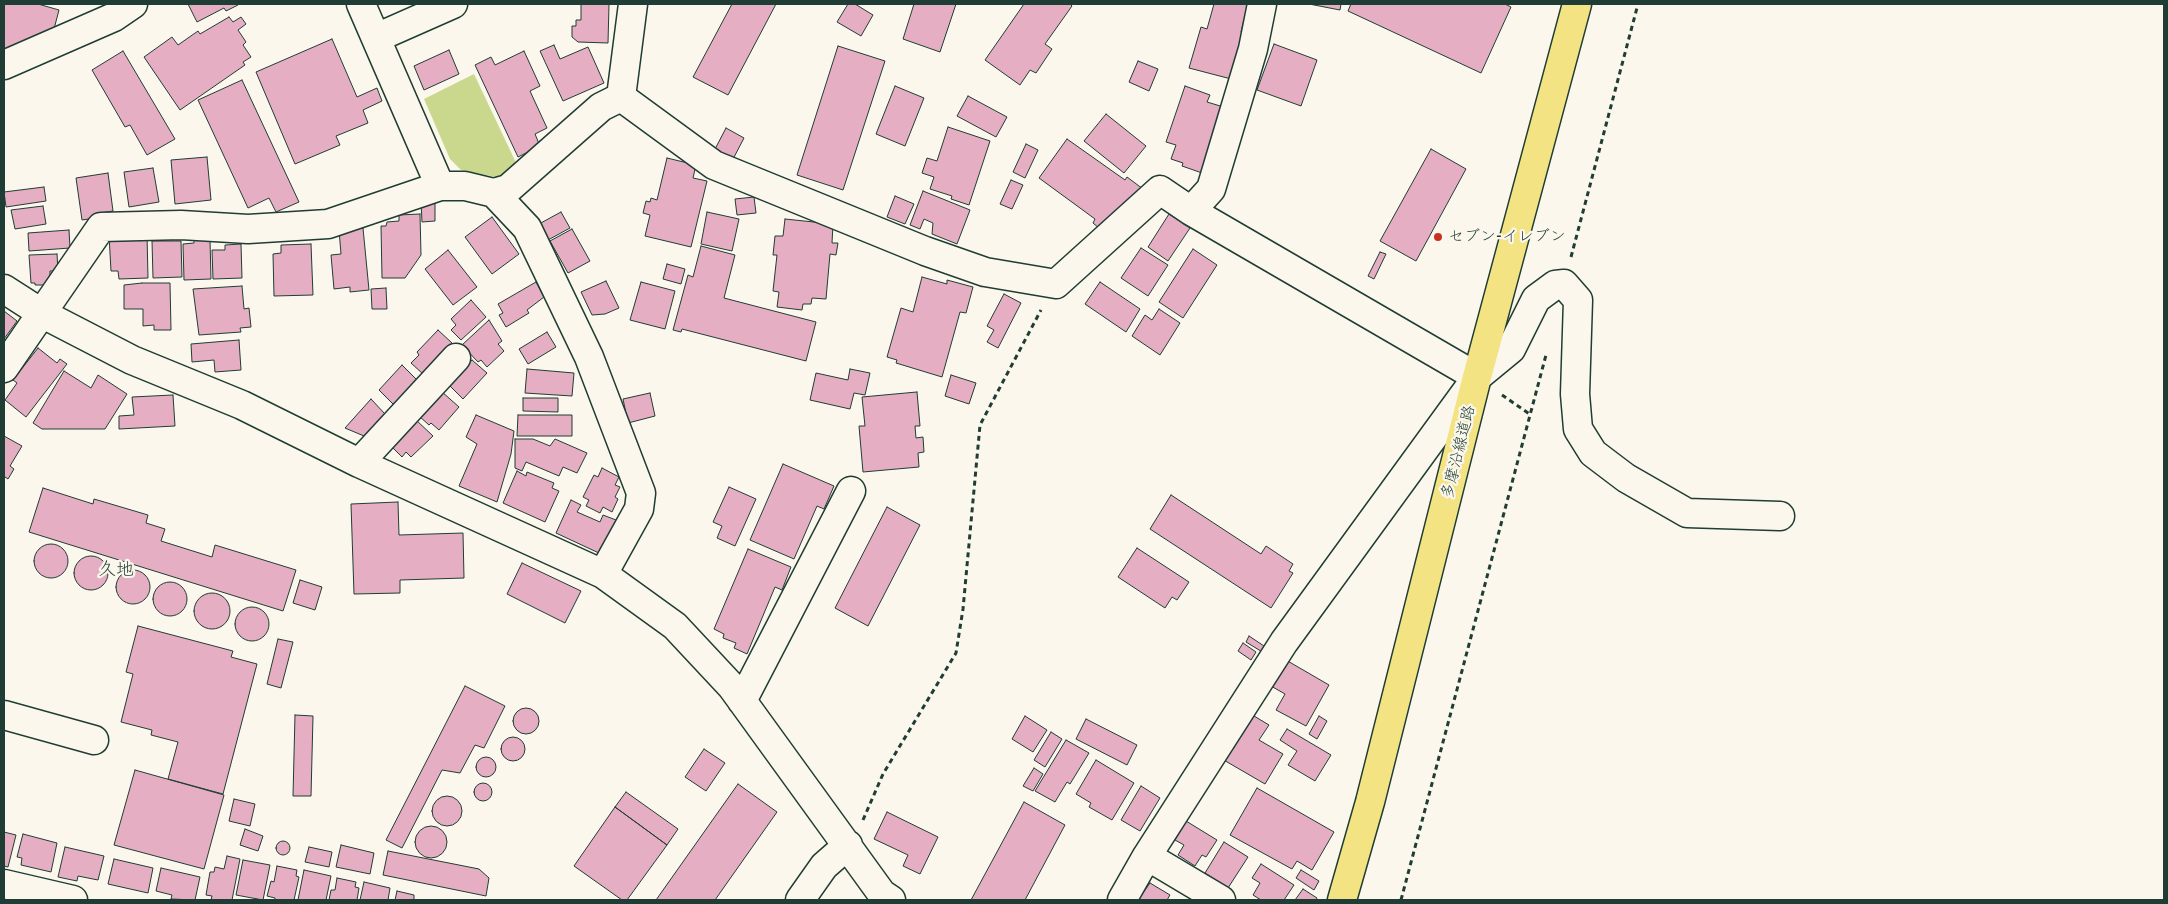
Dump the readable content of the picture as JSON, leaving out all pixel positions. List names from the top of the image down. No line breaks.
{"streets":{"main road":["多摩沿線道路"]},"districts":["久地"],"places":["セブン-イレブン"]}
